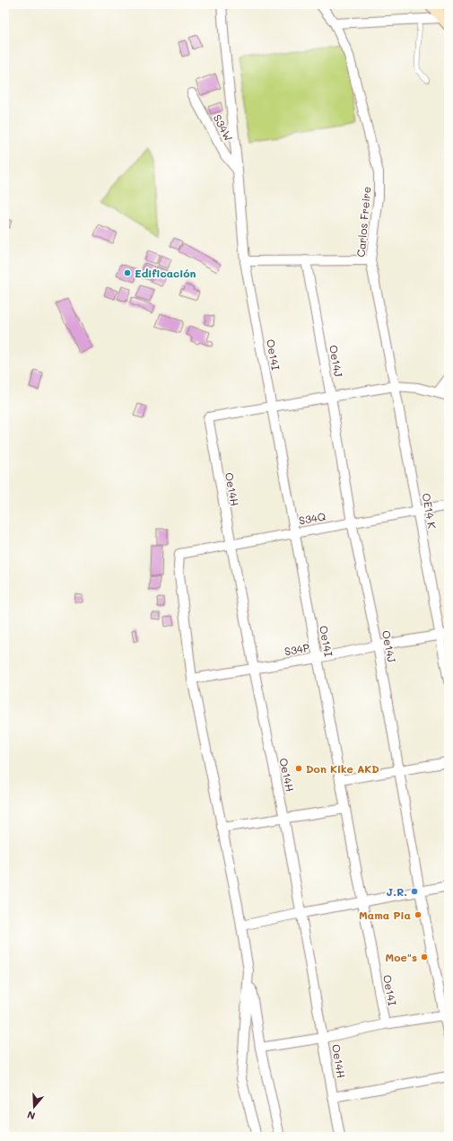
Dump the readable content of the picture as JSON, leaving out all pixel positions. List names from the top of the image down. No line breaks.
{"streets":{"street":["S34W","Carlos Freire","Oe14I","Oe14J","Oe14H","OE14 K","S34Q","S34P"]},"crossings":[["S34W","Oe14I"],["Carlos Freire","OE14 K"],["Oe14I","Oe14H"],["Oe14I","S34Q"],["Oe14I","S34P"],["Oe14J","S34Q"],["Oe14J","S34P"],["Oe14H","S34Q"],["Oe14H","S34P"],["OE14 K","S34Q"],["OE14 K","S34P"],["S34Q","S34P"]],"places":["Edificación","Don Kike AKD","J.R.","Mama Pia","Moe\"s"],"north":"bottom"}
